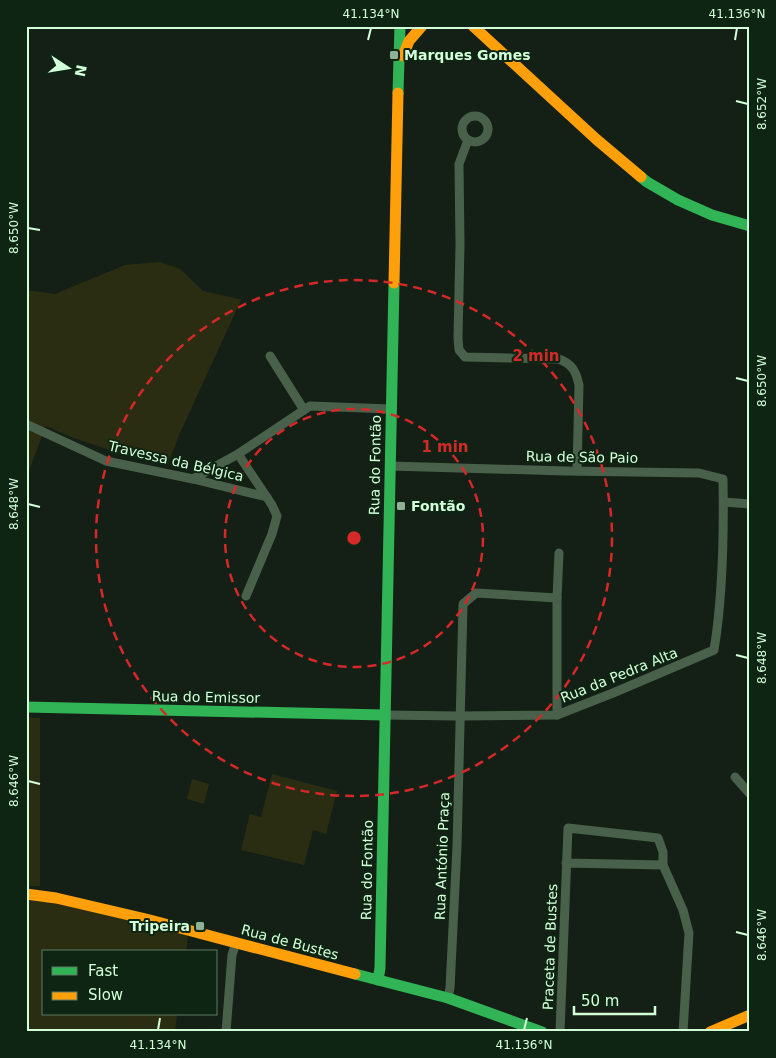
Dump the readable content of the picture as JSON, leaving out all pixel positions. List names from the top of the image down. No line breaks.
{"streets":{"main road":["Rua do Fontão","Rua do Emissor","Rua de Bustes"],"street":["Rua de São Paio","Travessa da Bélgica","Rua da Pedra Alta","Rua António Praça","Praceta de Bustes"]},"crossings":[["Rua de São Paio","Rua do Fontão"],["Rua de São Paio","Rua da Pedra Alta"],["Rua do Fontão","Rua da Pedra Alta"],["Rua do Fontão","Rua do Emissor"],["Rua do Fontão","Rua de Bustes"],["Rua da Pedra Alta","Rua do Emissor"],["Rua da Pedra Alta","Rua António Praça"],["Rua António Praça","Rua de Bustes"]],"places":{"transit":["Marques Gomes","Fontão","Tripeira"]},"legend":["Fast","Slow"],"scale_bar":"50 m","north":"right","coordinates":["41.134°N","41.136°N","8.652°W","8.650°W","8.648°W","8.646°W"],"rings":["2 min","1 min"]}
